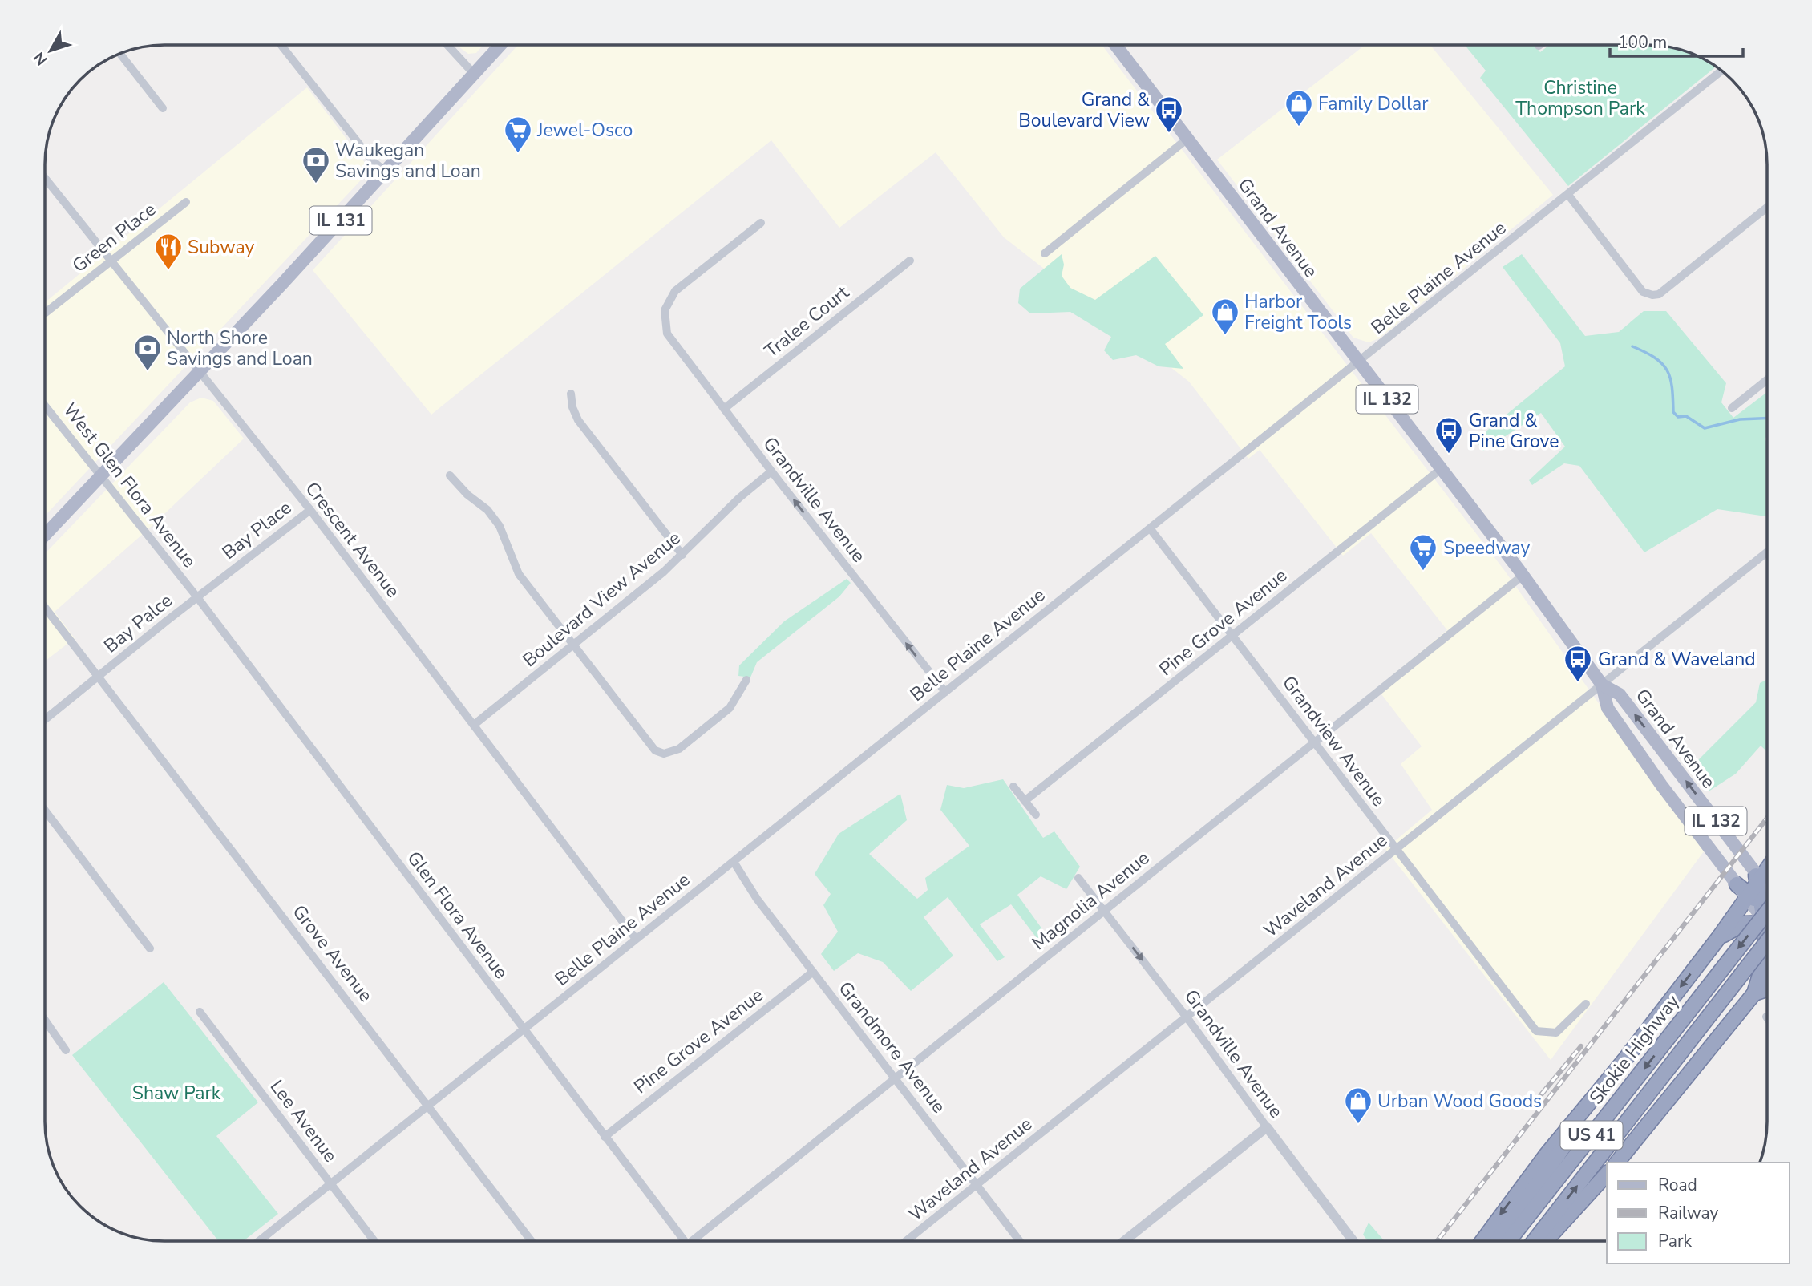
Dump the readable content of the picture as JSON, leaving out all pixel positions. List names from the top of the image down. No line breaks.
{"streets":{"highway":["Skokie Highway","US 41"],"main road":["IL 131","Grand Avenue","IL 132"],"street":["Green Place","Belle Plaine Avenue","Tralee Court","West Glen Flora Avenue","Grandville Avenue","Bay Place","Crescent Avenue","Boulevard View Avenue","Pine Grove Avenue","Bay Palce","Grandview Avenue","Waveland Avenue","Magnolia Avenue","Glen Flora Avenue","Grove Avenue","Grandmore Avenue","Lee Avenue"]},"crossings":[["IL 131","West Glen Flora Avenue"],["IL 131","Crescent Avenue"],["Grand Avenue","Belle Plaine Avenue"],["Grand Avenue","Pine Grove Avenue"],["Grand Avenue","Waveland Avenue"],["Grand Avenue","Magnolia Avenue"],["Green Place","Crescent Avenue"],["Belle Plaine Avenue","Grandville Avenue"],["Belle Plaine Avenue","Crescent Avenue"],["Belle Plaine Avenue","Grandview Avenue"],["Belle Plaine Avenue","Glen Flora Avenue"],["Belle Plaine Avenue","Grove Avenue"],["Belle Plaine Avenue","Grandmore Avenue"],["Belle Plaine Avenue","Lee Avenue"],["Tralee Court","Grandville Avenue"],["West Glen Flora Avenue","Bay Place"],["West Glen Flora Avenue","Bay Palce"],["West Glen Flora Avenue","Glen Flora Avenue"],["Grandville Avenue","Boulevard View Avenue"],["Grandville Avenue","Waveland Avenue"],["Grandville Avenue","Magnolia Avenue"],["Bay Place","Crescent Avenue"],["Bay Place","Bay Palce"],["Bay Place","Glen Flora Avenue"],["Crescent Avenue","Boulevard View Avenue"],["Pine Grove Avenue","Grandview Avenue"],["Pine Grove Avenue","Glen Flora Avenue"],["Pine Grove Avenue","Grandmore Avenue"],["Bay Palce","Glen Flora Avenue"],["Bay Palce","Grove Avenue"],["Grandview Avenue","Waveland Avenue"],["Grandview Avenue","Magnolia Avenue"],["Waveland Avenue","Grandmore Avenue"],["Magnolia Avenue","Grandmore Avenue"]],"parks":["Christine Thompson Park","Shaw Park"],"places":{"shop":["Family Dollar","Harbor Freight Tools","Urban Wood Goods"],"bus stop":["Grand & Boulevard View","Grand & Pine Grove","Grand & Waveland"],"supermarket":["Jewel-Osco","Speedway"],"bank":["Waukegan Savings and Loan","North Shore Savings and Loan"],"restaurant":["Subway"]},"legend":["Road","Railway","Park"],"scale_bar":"100 m","north":"bottom left"}
